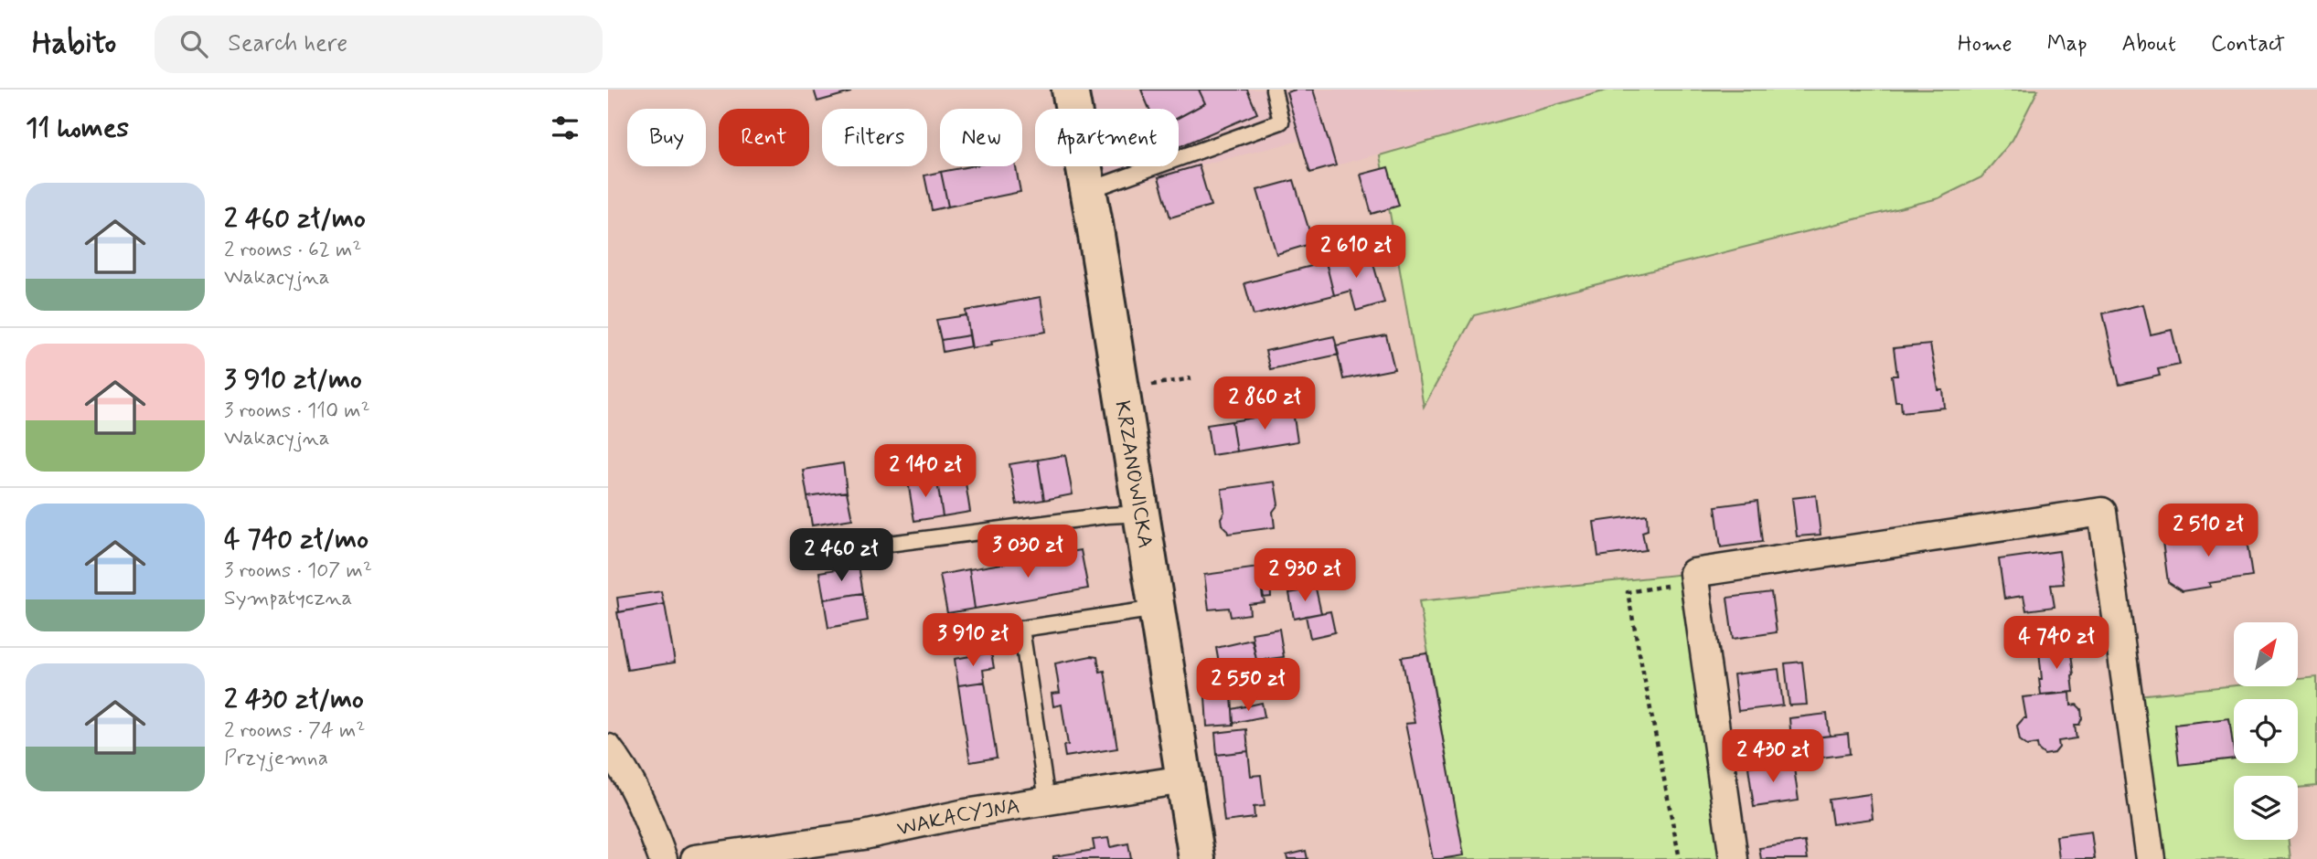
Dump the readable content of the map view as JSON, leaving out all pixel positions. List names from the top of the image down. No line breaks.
{"streets":{"street":["KRZANOWICKA","WAKACYJNA"]},"crossings":[["KRZANOWICKA","WAKACYJNA"]],"north":"top right","page":{"header":"Habito","search":"Search here","nav":["Home","Map","About","Contact"],"heading":"11 homes","chip":["Buy","Rent","Filters","New","Apartment"],"list":[{"name":"2 460 zł/mo","note":"2 rooms · 62 m² · Wakacyjna"},{"name":"3 910 zł/mo","note":"3 rooms · 110 m² · Wakacyjna"},{"name":"4 740 zł/mo","note":"3 rooms · 107 m² · Sympatyczna"},{"name":"2 430 zł/mo","note":"2 rooms · 74 m² · Przyjemna"}],"price":["2 610 zł","2 860 zł","2 140 zł","2 510 zł","3 030 zł","2 460 zł","2 930 zł","3 910 zł","4 740 zł","2 550 zł","2 430 zł"]}}
